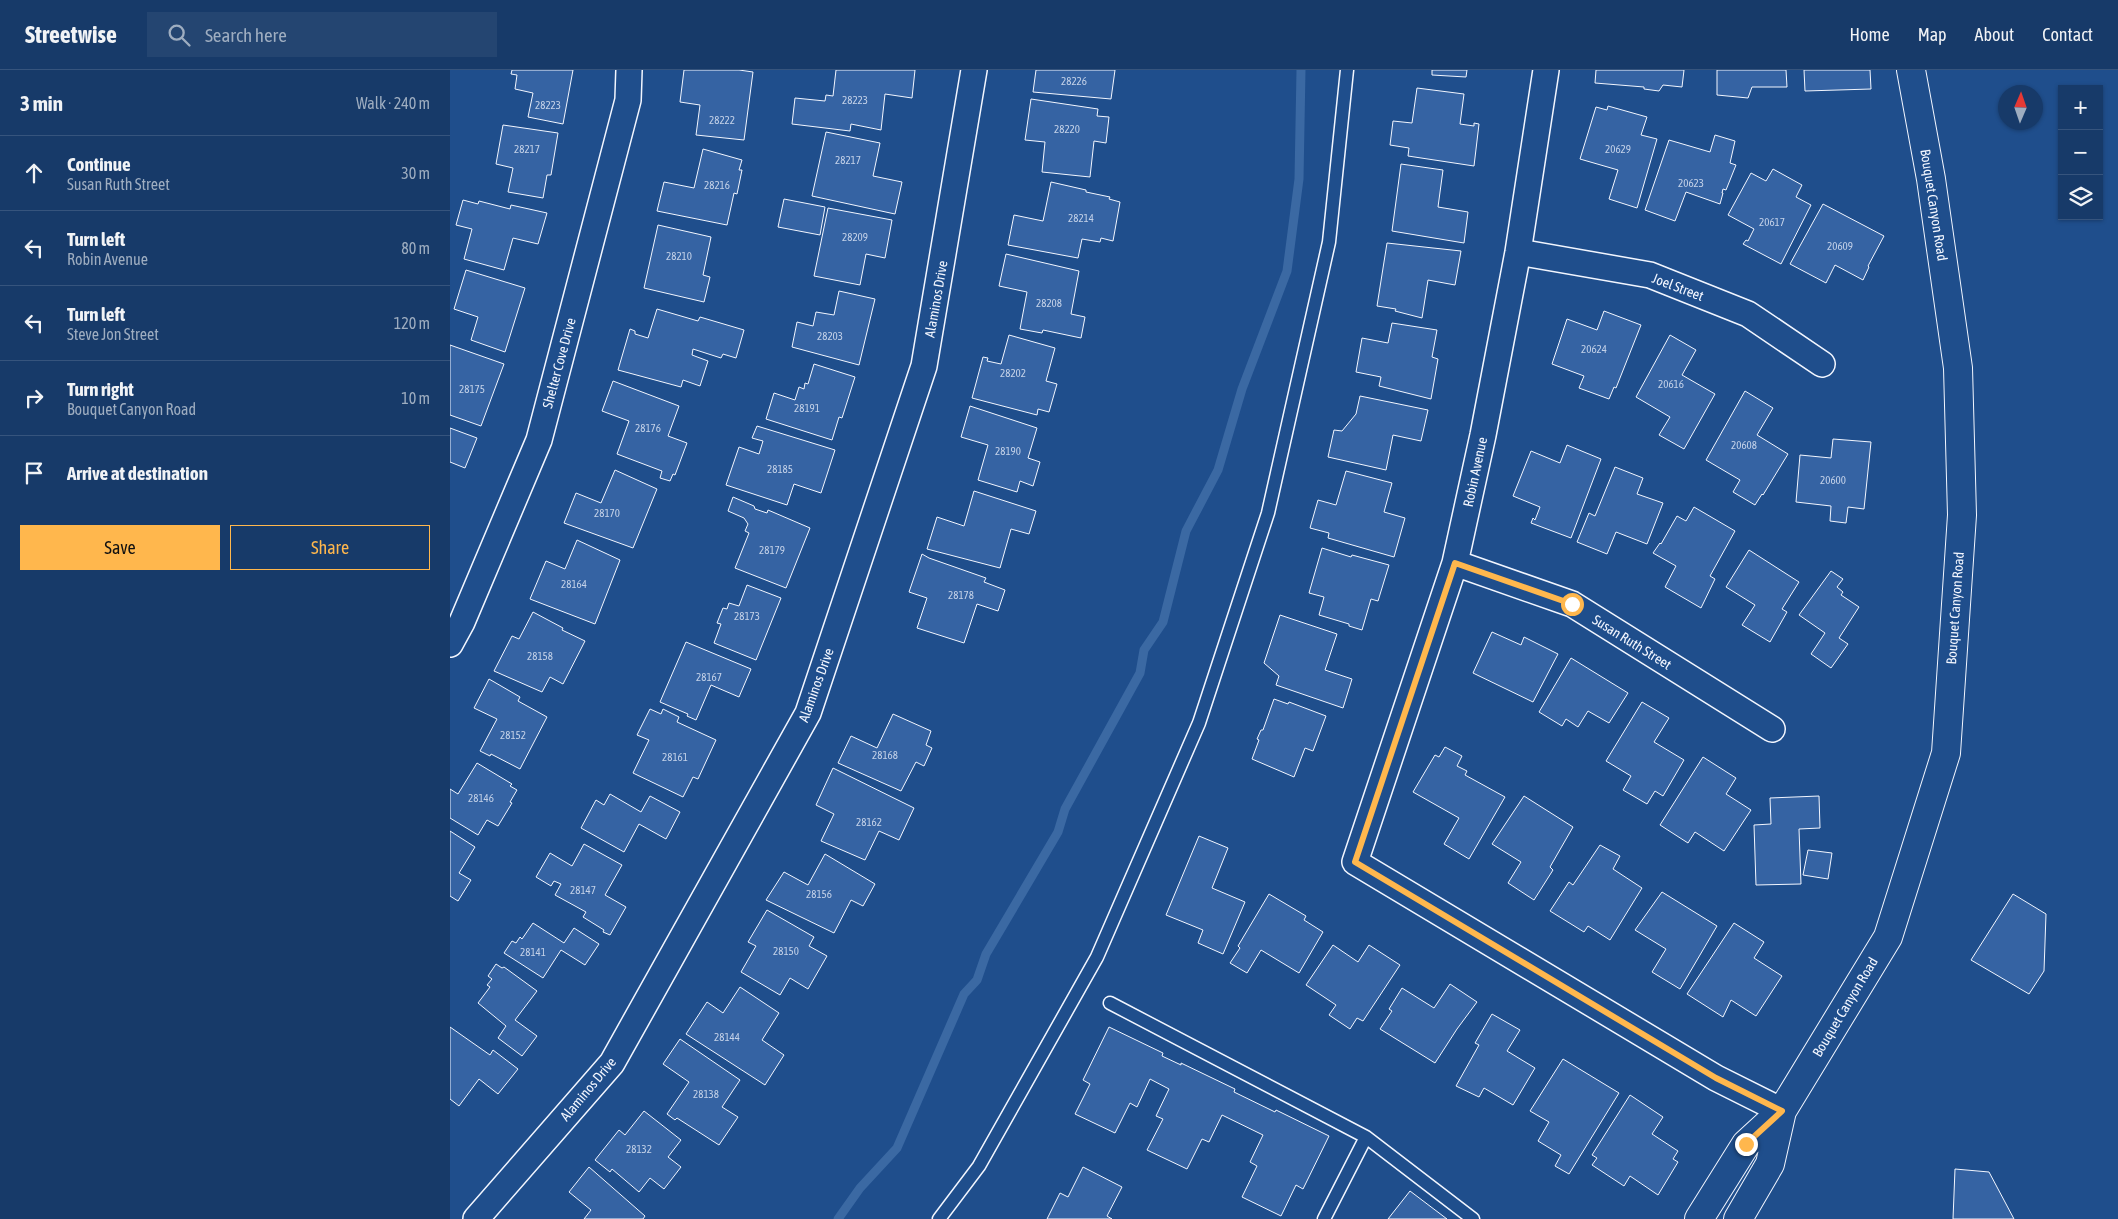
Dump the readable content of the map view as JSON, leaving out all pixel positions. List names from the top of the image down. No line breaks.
{"streets":{"main road":["Bouquet Canyon Road"],"street":["Joel Street","Alaminos Drive","Shelter Cove Drive","Robin Avenue","Susan Ruth Street"]},"crossings":[["Bouquet Canyon Road","Robin Avenue"],["Joel Street","Robin Avenue"],["Robin Avenue","Susan Ruth Street"]],"house_numbers":["28226","28223","28223","28222","28220","28217","20629","28217","20623","28216","28214","20617","28209","20609","28210","28208","28203","20624","28202","20616","28175","28191","28176","20608","28190","28185","20600","28170","28179","28164","28178","28173","28158","28167","28152","28168","28161","28146","28162","28147","28156","28150","28141","28144","28138","28132"],"north":"top","page":{"header":"Streetwise","search":"Search here","nav":["Home","Map","About","Contact"],"heading":["3 min","Walk · 240 m"],"map_buttons":["+","−"],"list":[["Continue","Susan Ruth Street","30 m"],["Turn left","Robin Avenue","80 m"],["Turn left","Steve Jon Street","120 m"],["Turn right","Bouquet Canyon Road","10 m"],"Arrive at destination"],"buttons":["Save","Share"]}}
